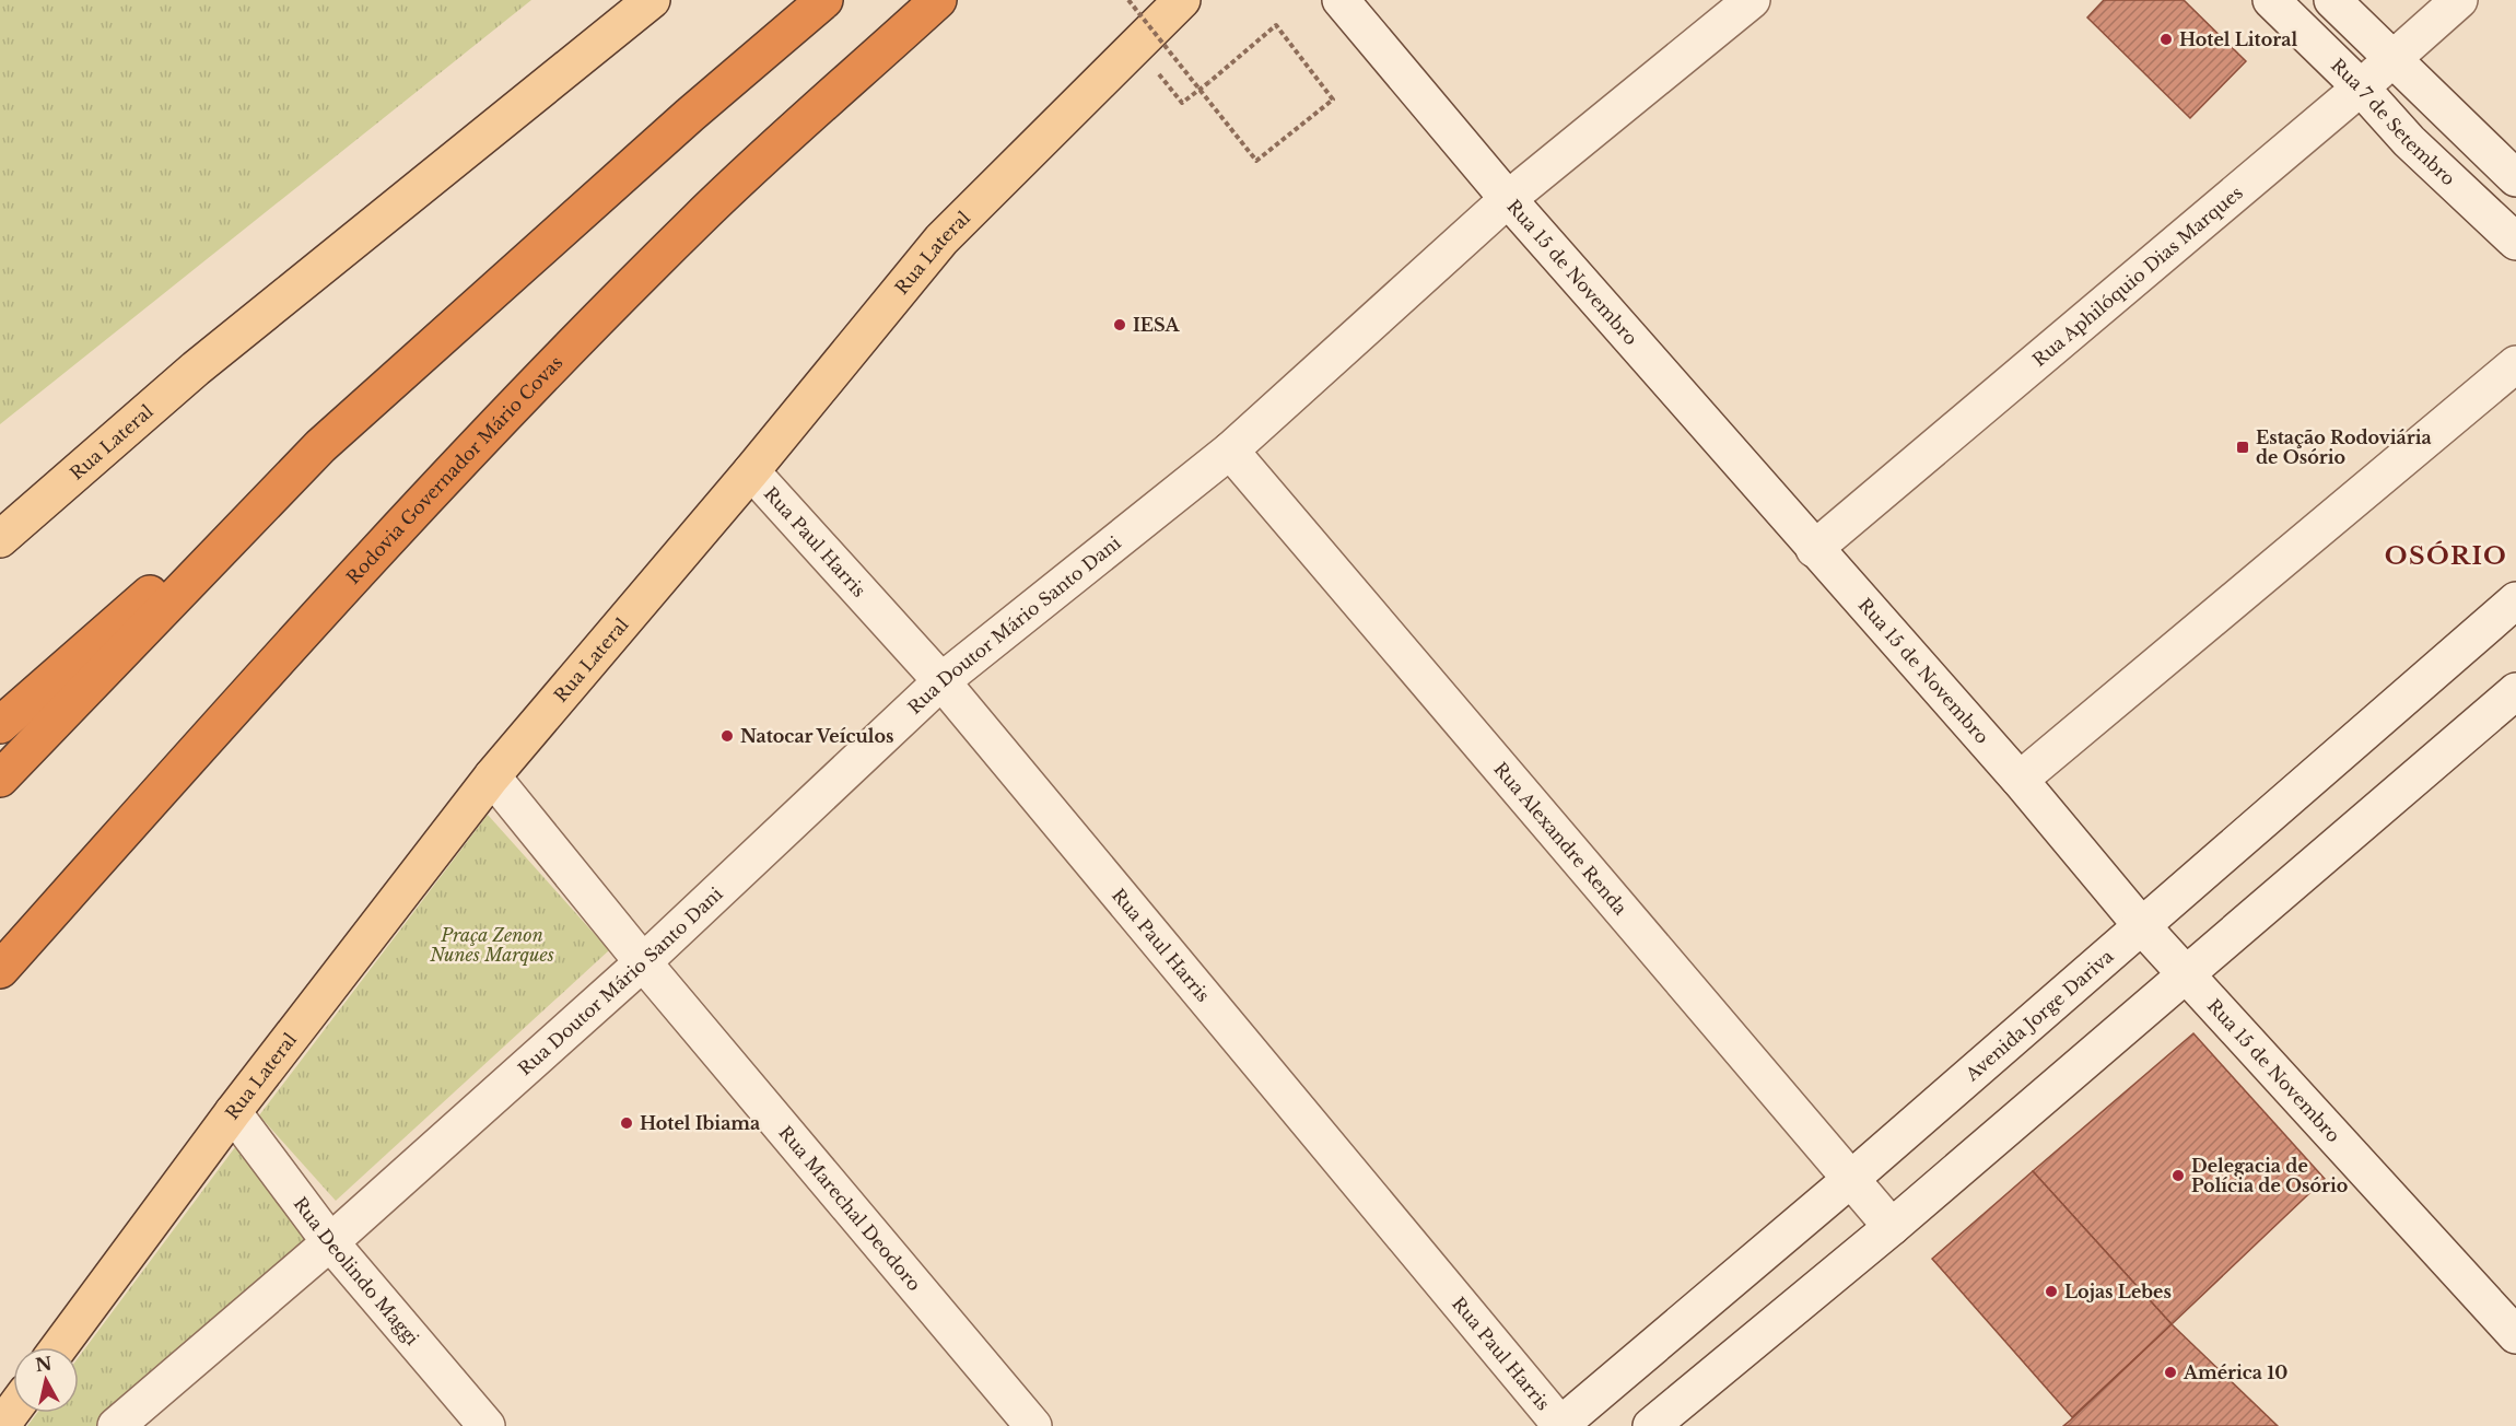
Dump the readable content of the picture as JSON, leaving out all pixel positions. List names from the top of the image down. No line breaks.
{"streets":{"highway":["Rodovia Governador Mário Covas"],"main road":["Rua Lateral"],"street":["Rua 7 de Setembro","Rua 15 de Novembro","Rua Aphilóquio Dias Marques","Rua Paul Harris","Rua Doutor Mário Santo Dani","Rua Alexandre Renda","Avenida Jorge Dariva","Rua Marechal Deodoro","Rua Deolindo Maggi"]},"crossings":[["Rua 7 de Setembro","Rua Aphilóquio Dias Marques"],["Rua Lateral","Rua Paul Harris"],["Rua Lateral","Rua Marechal Deodoro"],["Rua Lateral","Rua Deolindo Maggi"],["Rua 15 de Novembro","Rua Aphilóquio Dias Marques"],["Rua 15 de Novembro","Rua Doutor Mário Santo Dani"],["Rua 15 de Novembro","Avenida Jorge Dariva"],["Rua Paul Harris","Rua Doutor Mário Santo Dani"],["Rua Paul Harris","Avenida Jorge Dariva"],["Rua Doutor Mário Santo Dani","Rua Alexandre Renda"],["Rua Doutor Mário Santo Dani","Rua Marechal Deodoro"],["Rua Doutor Mário Santo Dani","Rua Deolindo Maggi"],["Rua Alexandre Renda","Avenida Jorge Dariva"]],"districts":["OSÓRIO"],"parks":["Praça Zenon Nunes Marques"],"places":{"other":["Hotel Litoral","IESA","Natocar Veículos","Hotel Ibiama","Delegacia de Polícia de Osório","Lojas Lebes","América 10"],"transit":["Estação Rodoviária de Osório"]},"north":"top"}
